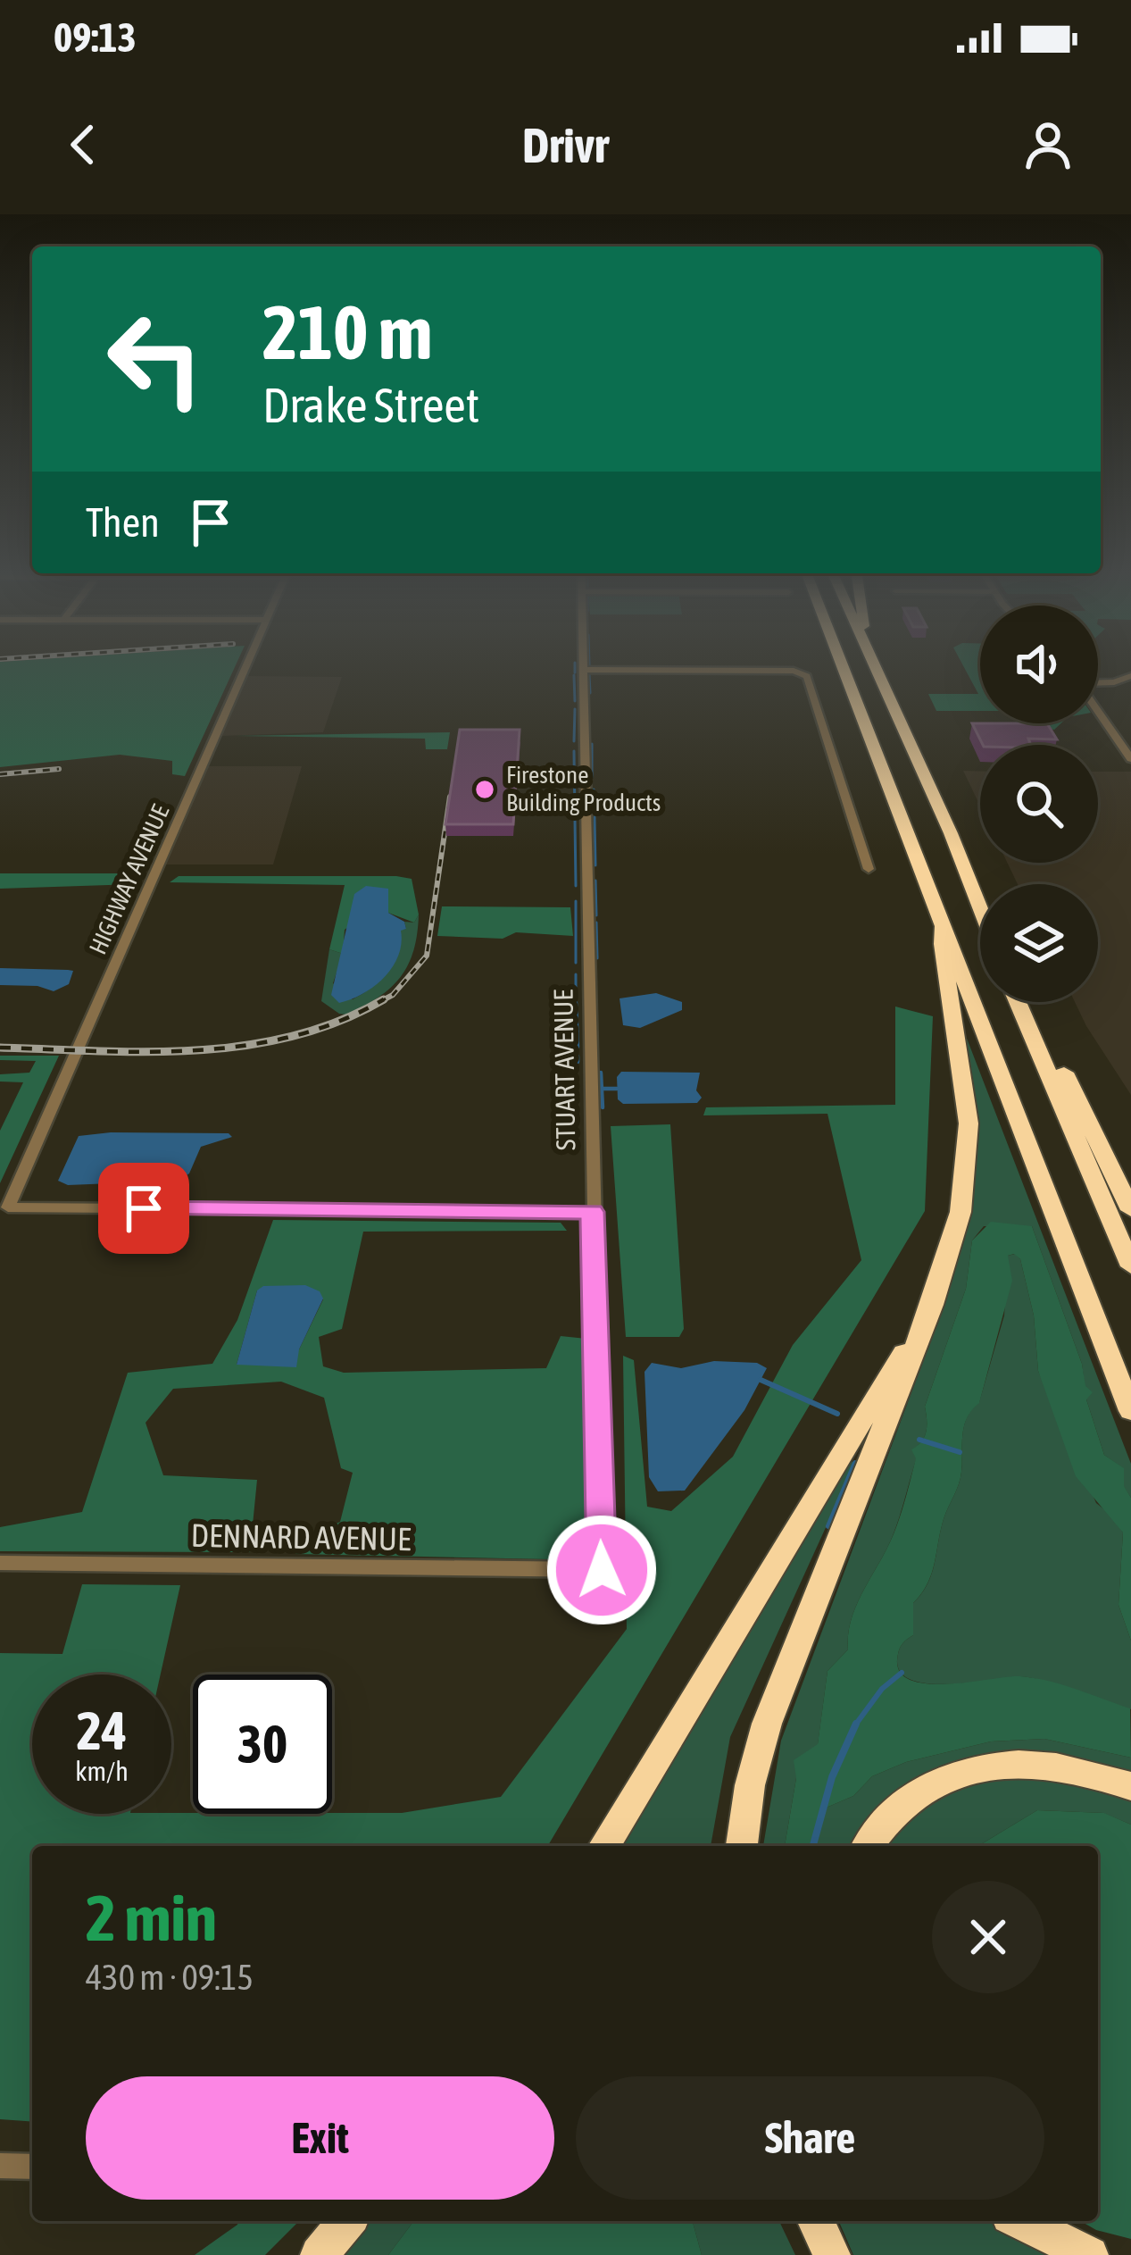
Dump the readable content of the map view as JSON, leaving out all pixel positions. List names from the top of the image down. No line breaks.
{"streets":{"street":["HIGHWAY AVENUE","STUART AVENUE","DENNARD AVENUE"]},"crossings":[["HIGHWAY AVENUE","STUART AVENUE"],["STUART AVENUE","DENNARD AVENUE"]],"places":["Firestone Building Products"],"page":{"status":"09:13","header":"Drivr","turn":["210 m","Drake Street"],"then":"Then","speed":"24 km/h","limit":"30","heading":["2 min","430 m · 09:15"],"buttons":["Exit","Share"]}}
